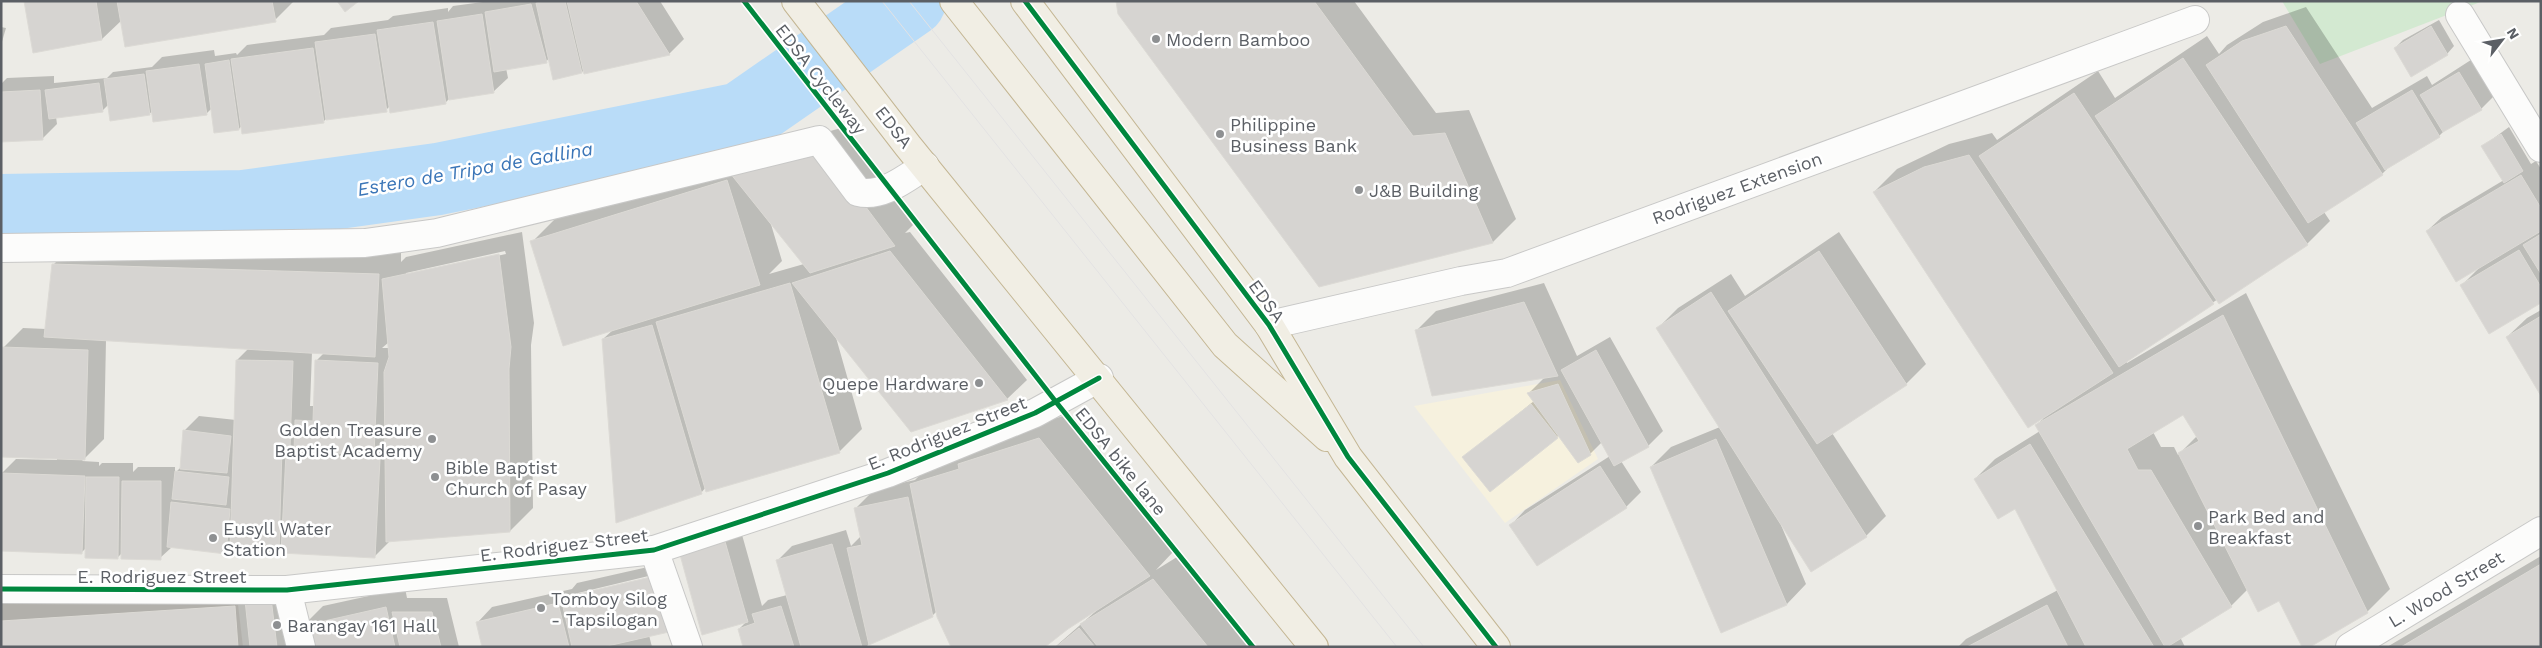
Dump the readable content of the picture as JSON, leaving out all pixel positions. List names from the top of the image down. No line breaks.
{"streets":{"highway":["EDSA"],"street":["Rodriguez Extension","E. Rodriguez Street","L. Wood Street"],"cycle path":["EDSA Cycleway"]},"crossings":[["EDSA","Rodriguez Extension"],["EDSA","E. Rodriguez Street"]],"water":["Estero de Tripa de Gallina"],"places":["Modern Bamboo","Philippine Business Bank","J&B Building","Quepe Hardware","Golden Treasure Baptist Academy","Bible Baptist Church of Pasay","Park Bed and Breakfast","Eusyll Water Station","Tomboy Silog - Tapsilogan","Barangay 161 Hall"],"north":"top right"}
